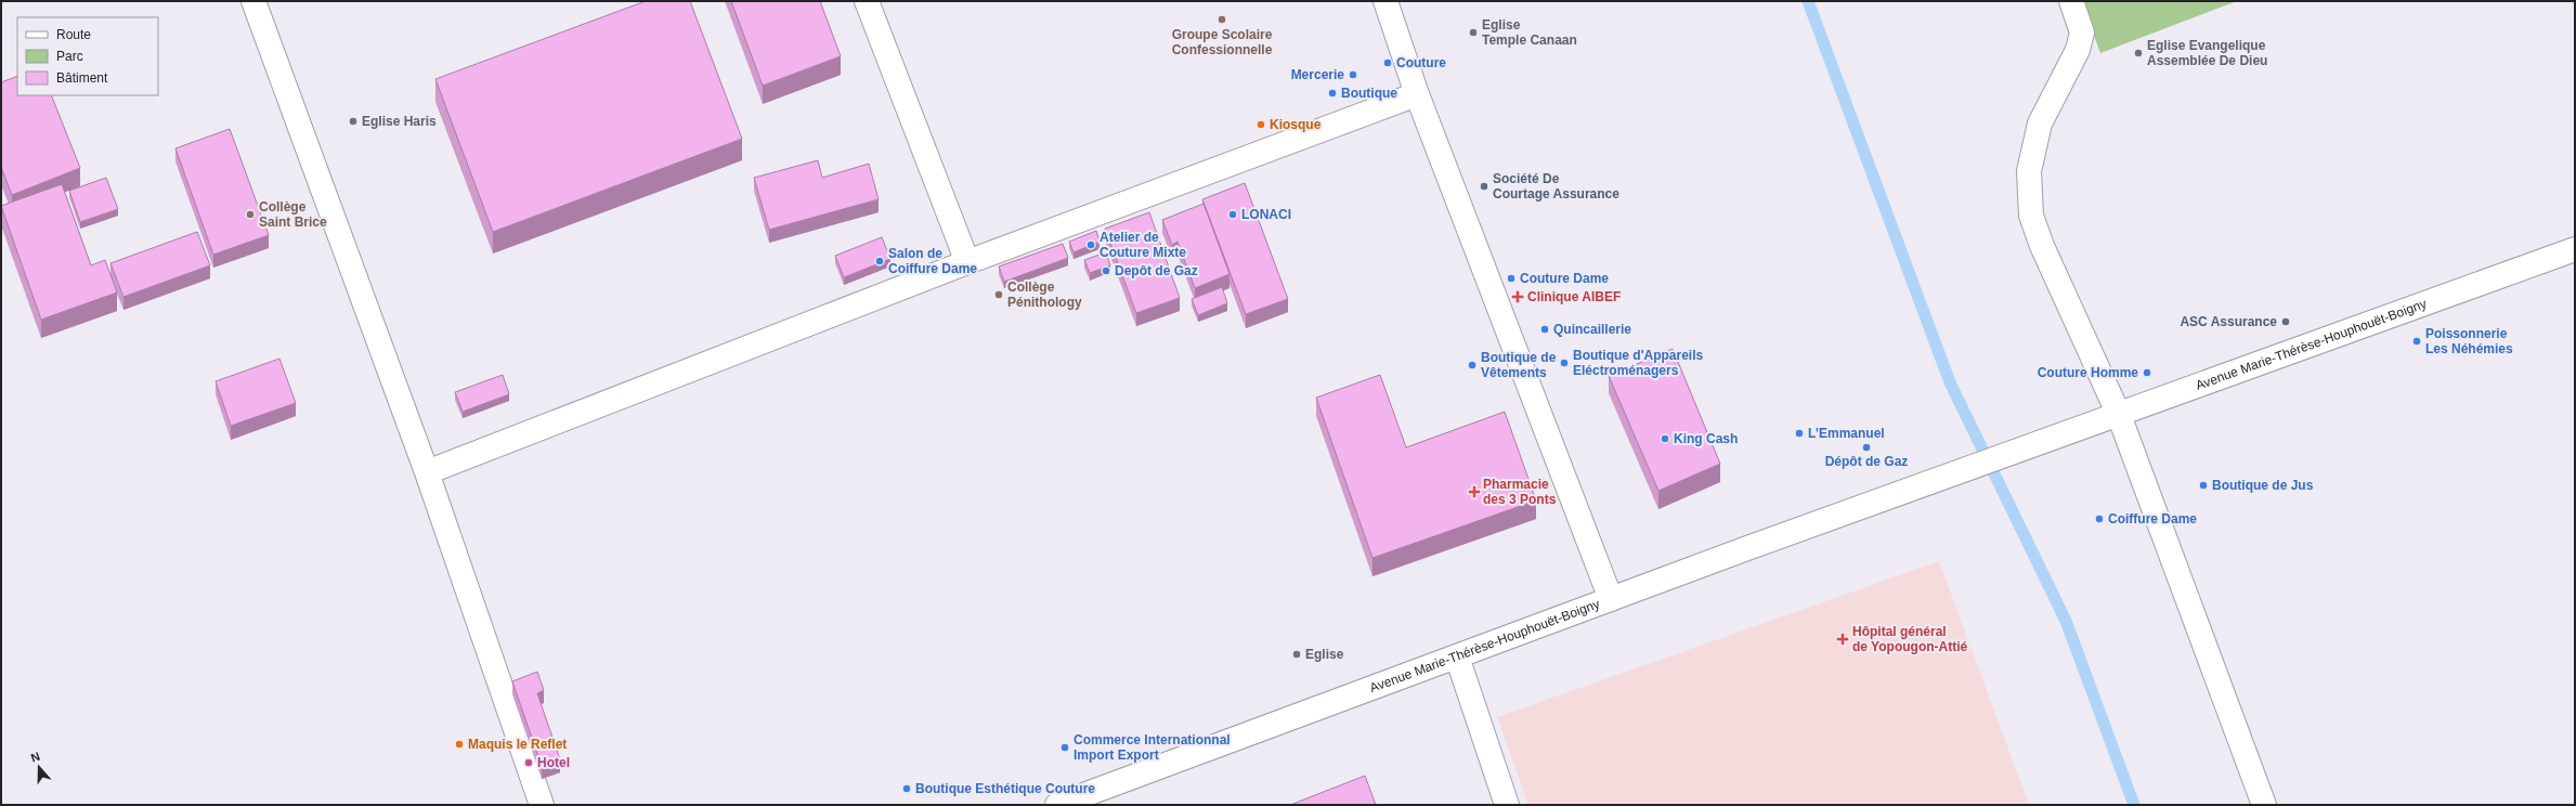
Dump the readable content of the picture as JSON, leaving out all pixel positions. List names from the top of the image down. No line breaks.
{"streets":{"street":["Avenue Marie-Thérèse-Houphouët-Boigny"]},"places":{"other":["Groupe Scolaire Confessionnelle","Eglise Temple Canaan","Eglise Evangelique Assemblée De Dieu","Couture","Mercerie","Boutique","Eglise Haris","Kiosque","Société De Courtage Assurance","Collège Saint Brice","LONACI","Atelier de Couture Mixte","Salon de Coiffure Dame","Depôt de Gaz","Couture Dame","Collège Pénithology","ASC Assurance","Quincaillerie","Poissonnerie Les Néhémies","Boutique d'Appareils Eléctroménagers","Boutique de Vêtements","Couture Homme","L’Emmanuel","King Cash","Dépôt de Gaz","Boutique de Jus","Coiffure Dame","Eglise","Maquis le Reflet","Commerce Internationnal Import Export","Hotel","Boutique Esthétique Couture"],"health":["Clinique AIBEF","Pharmacie des 3 Ponts","Hôpital général de Yopougon-Attié"]},"legend":["Route","Parc","Bâtiment"],"north":"top"}
